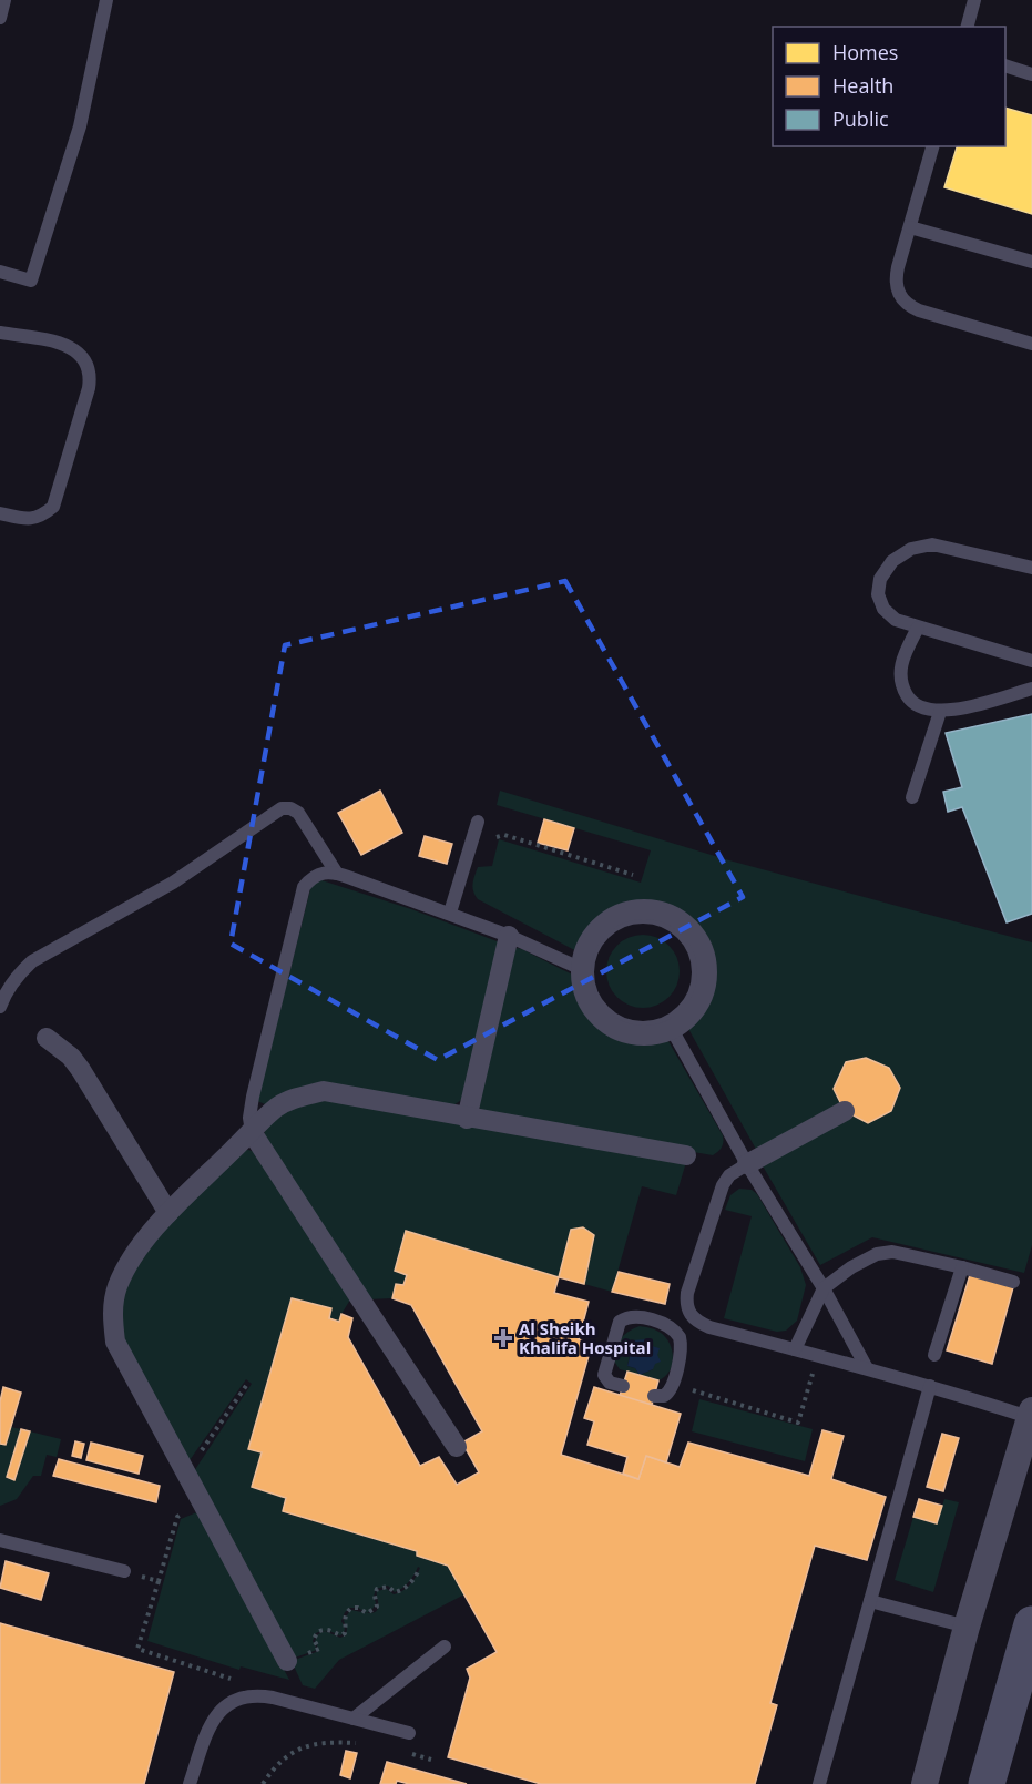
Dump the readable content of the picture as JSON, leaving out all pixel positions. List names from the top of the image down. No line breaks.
{"places":{"health":["Al Sheikh Khalifa Hospital"]},"legend":["Homes","Health","Public"]}
